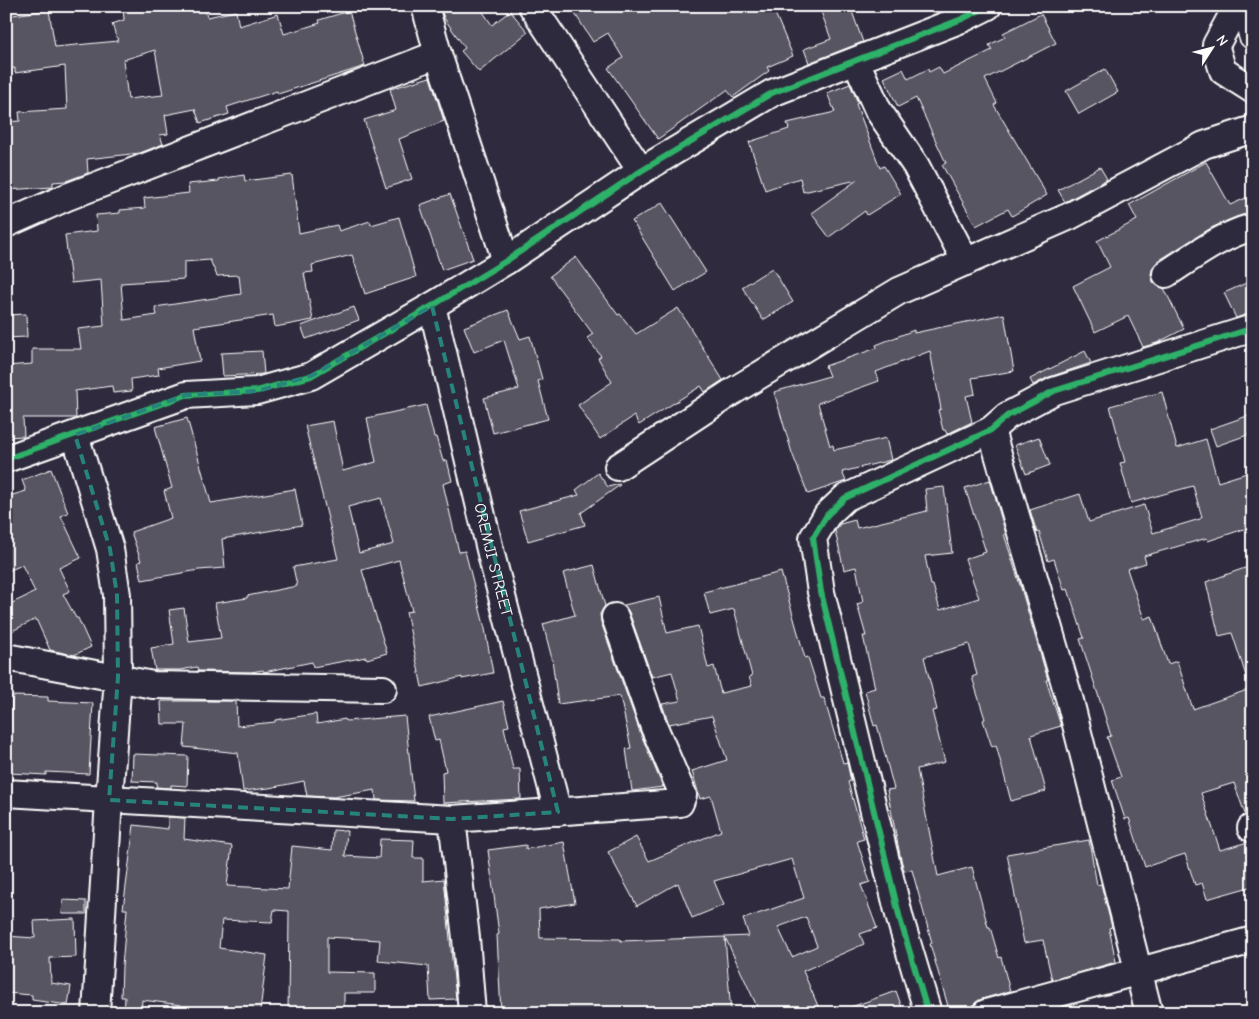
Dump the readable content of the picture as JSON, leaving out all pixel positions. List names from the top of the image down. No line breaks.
{"streets":{"street":["OREMJI STREET"]},"north":"top right"}
